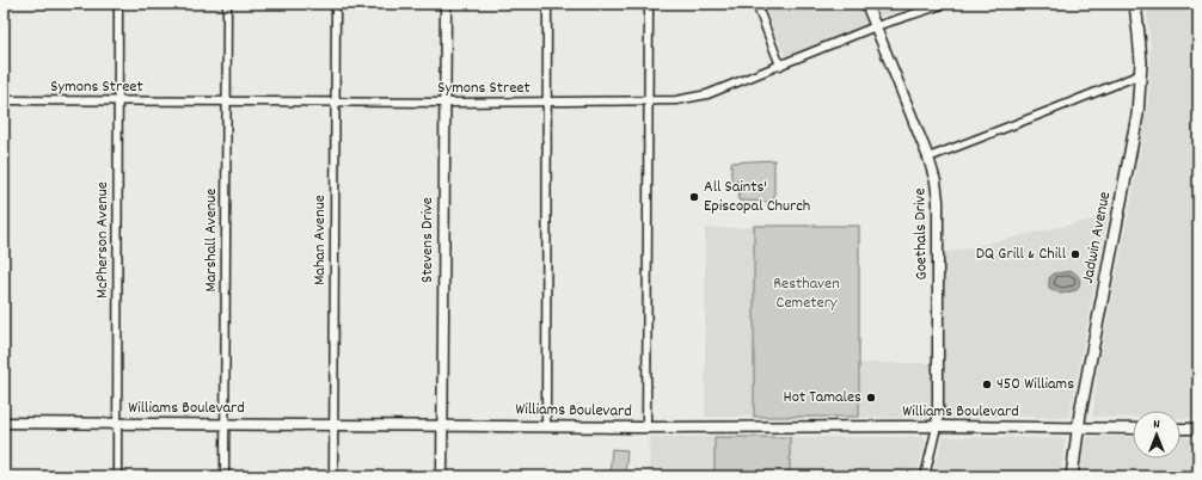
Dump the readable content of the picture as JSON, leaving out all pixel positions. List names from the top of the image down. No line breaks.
{"streets":{"main road":["Jadwin Avenue"],"street":["Symons Street","Goethals Drive","McPherson Avenue","Marshall Avenue","Mahan Avenue","Stevens Drive","Williams Boulevard"]},"crossings":[["Symons Street","Goethals Drive"],["Symons Street","McPherson Avenue"],["Symons Street","Marshall Avenue"],["Symons Street","Mahan Avenue"],["Symons Street","Stevens Drive"],["Goethals Drive","Williams Boulevard"],["Jadwin Avenue","Williams Boulevard"],["McPherson Avenue","Williams Boulevard"],["Marshall Avenue","Williams Boulevard"],["Mahan Avenue","Williams Boulevard"],["Stevens Drive","Williams Boulevard"]],"parks":["Resthaven Cemetery"],"places":["All Saints' Episcopal Church","DQ Grill & Chill","450 Williams","Hot Tamales"],"north":"top"}
